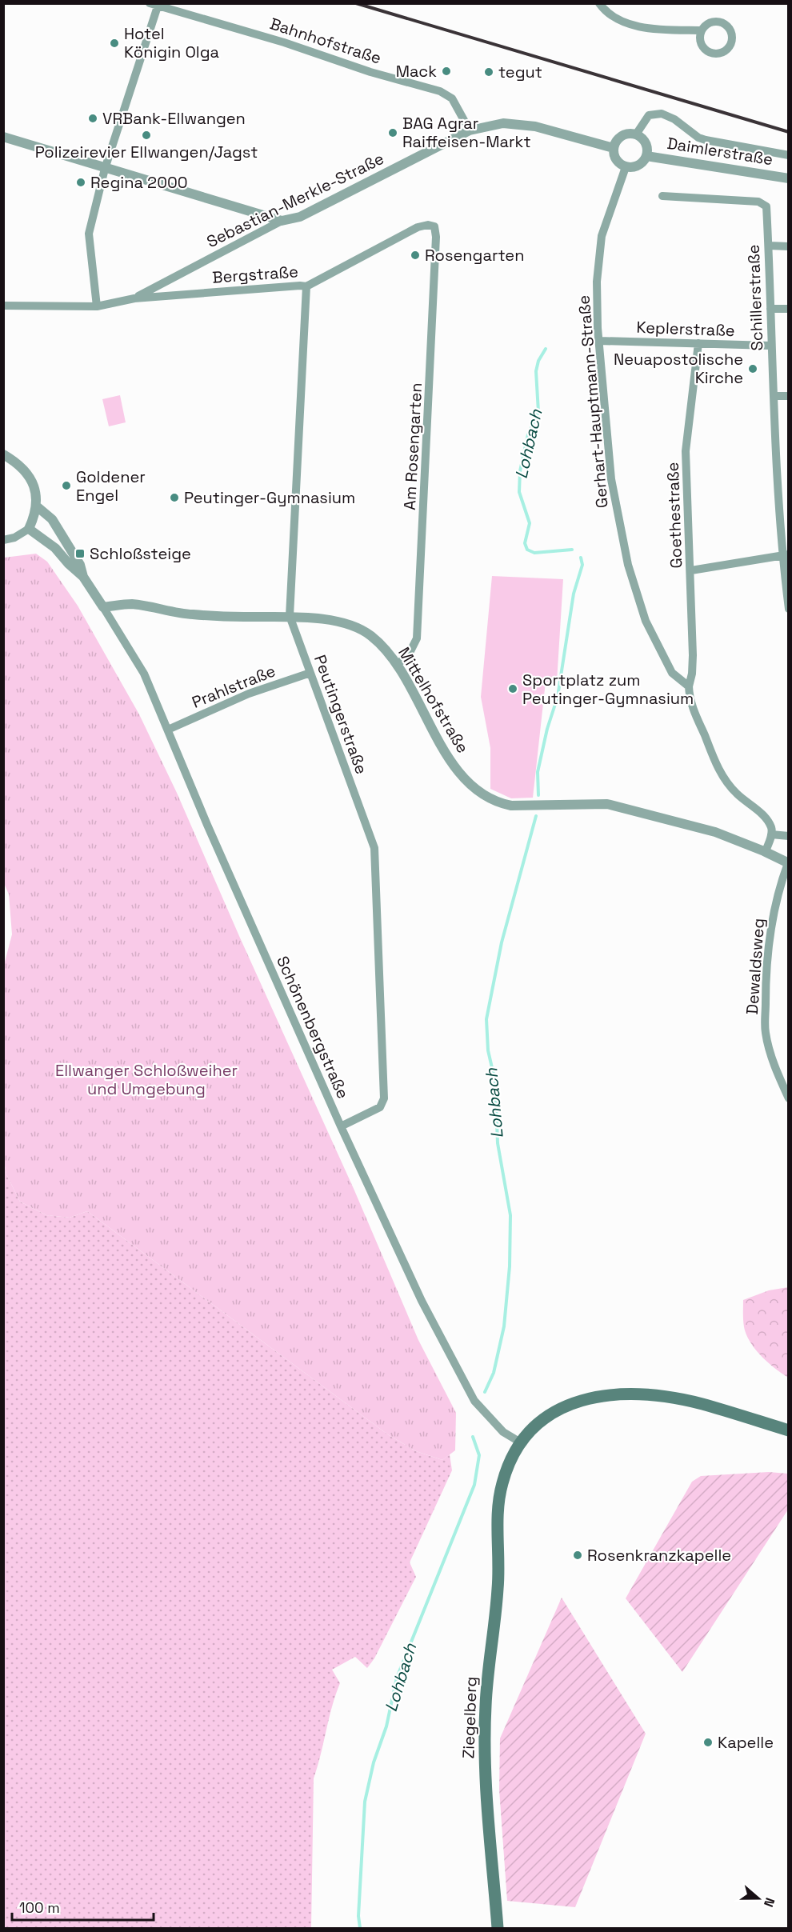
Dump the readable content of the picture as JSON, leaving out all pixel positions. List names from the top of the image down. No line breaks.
{"streets":{"main road":["Ziegelberg"],"street":["Bahnhofstraße","Daimlerstraße","Sebastian-Merkle-Straße","Bergstraße","Schillerstraße","Keplerstraße","Gerhart-Hauptmann-Straße","Am Rosengarten","Goethestraße","Prahlstraße","Mittelhofstraße","Peutingerstraße","Dewaldsweg","Schönenbergstraße"]},"crossings":[["Bahnhofstraße","Sebastian-Merkle-Straße"],["Daimlerstraße","Gerhart-Hauptmann-Straße"],["Sebastian-Merkle-Straße","Bergstraße"],["Bergstraße","Am Rosengarten"],["Bergstraße","Peutingerstraße"],["Schillerstraße","Keplerstraße"],["Keplerstraße","Gerhart-Hauptmann-Straße"],["Keplerstraße","Goethestraße"],["Gerhart-Hauptmann-Straße","Goethestraße"],["Am Rosengarten","Mittelhofstraße"],["Prahlstraße","Peutingerstraße"],["Prahlstraße","Schönenbergstraße"],["Mittelhofstraße","Peutingerstraße"],["Mittelhofstraße","Dewaldsweg"],["Mittelhofstraße","Schönenbergstraße"],["Peutingerstraße","Schönenbergstraße"],["Schönenbergstraße","Ziegelberg"]],"water":["Lohbach"],"parks":["Ellwanger Schloßweiher und Umgebung"],"places":{"other":["Hotel Königin Olga","Mack","tegut","VRBank-Ellwangen","BAG Agrar Raiffeisen-Markt","Polizeirevier Ellwangen/Jagst","Regina 2000","Rosengarten","Neuapostolische Kirche","Goldener Engel","Peutinger-Gymnasium","Sportplatz zum Peutinger-Gymnasium","Rosenkranzkapelle","Kapelle"],"transit":["Schloßsteige"]},"scale_bar":"100 m","north":"right"}
